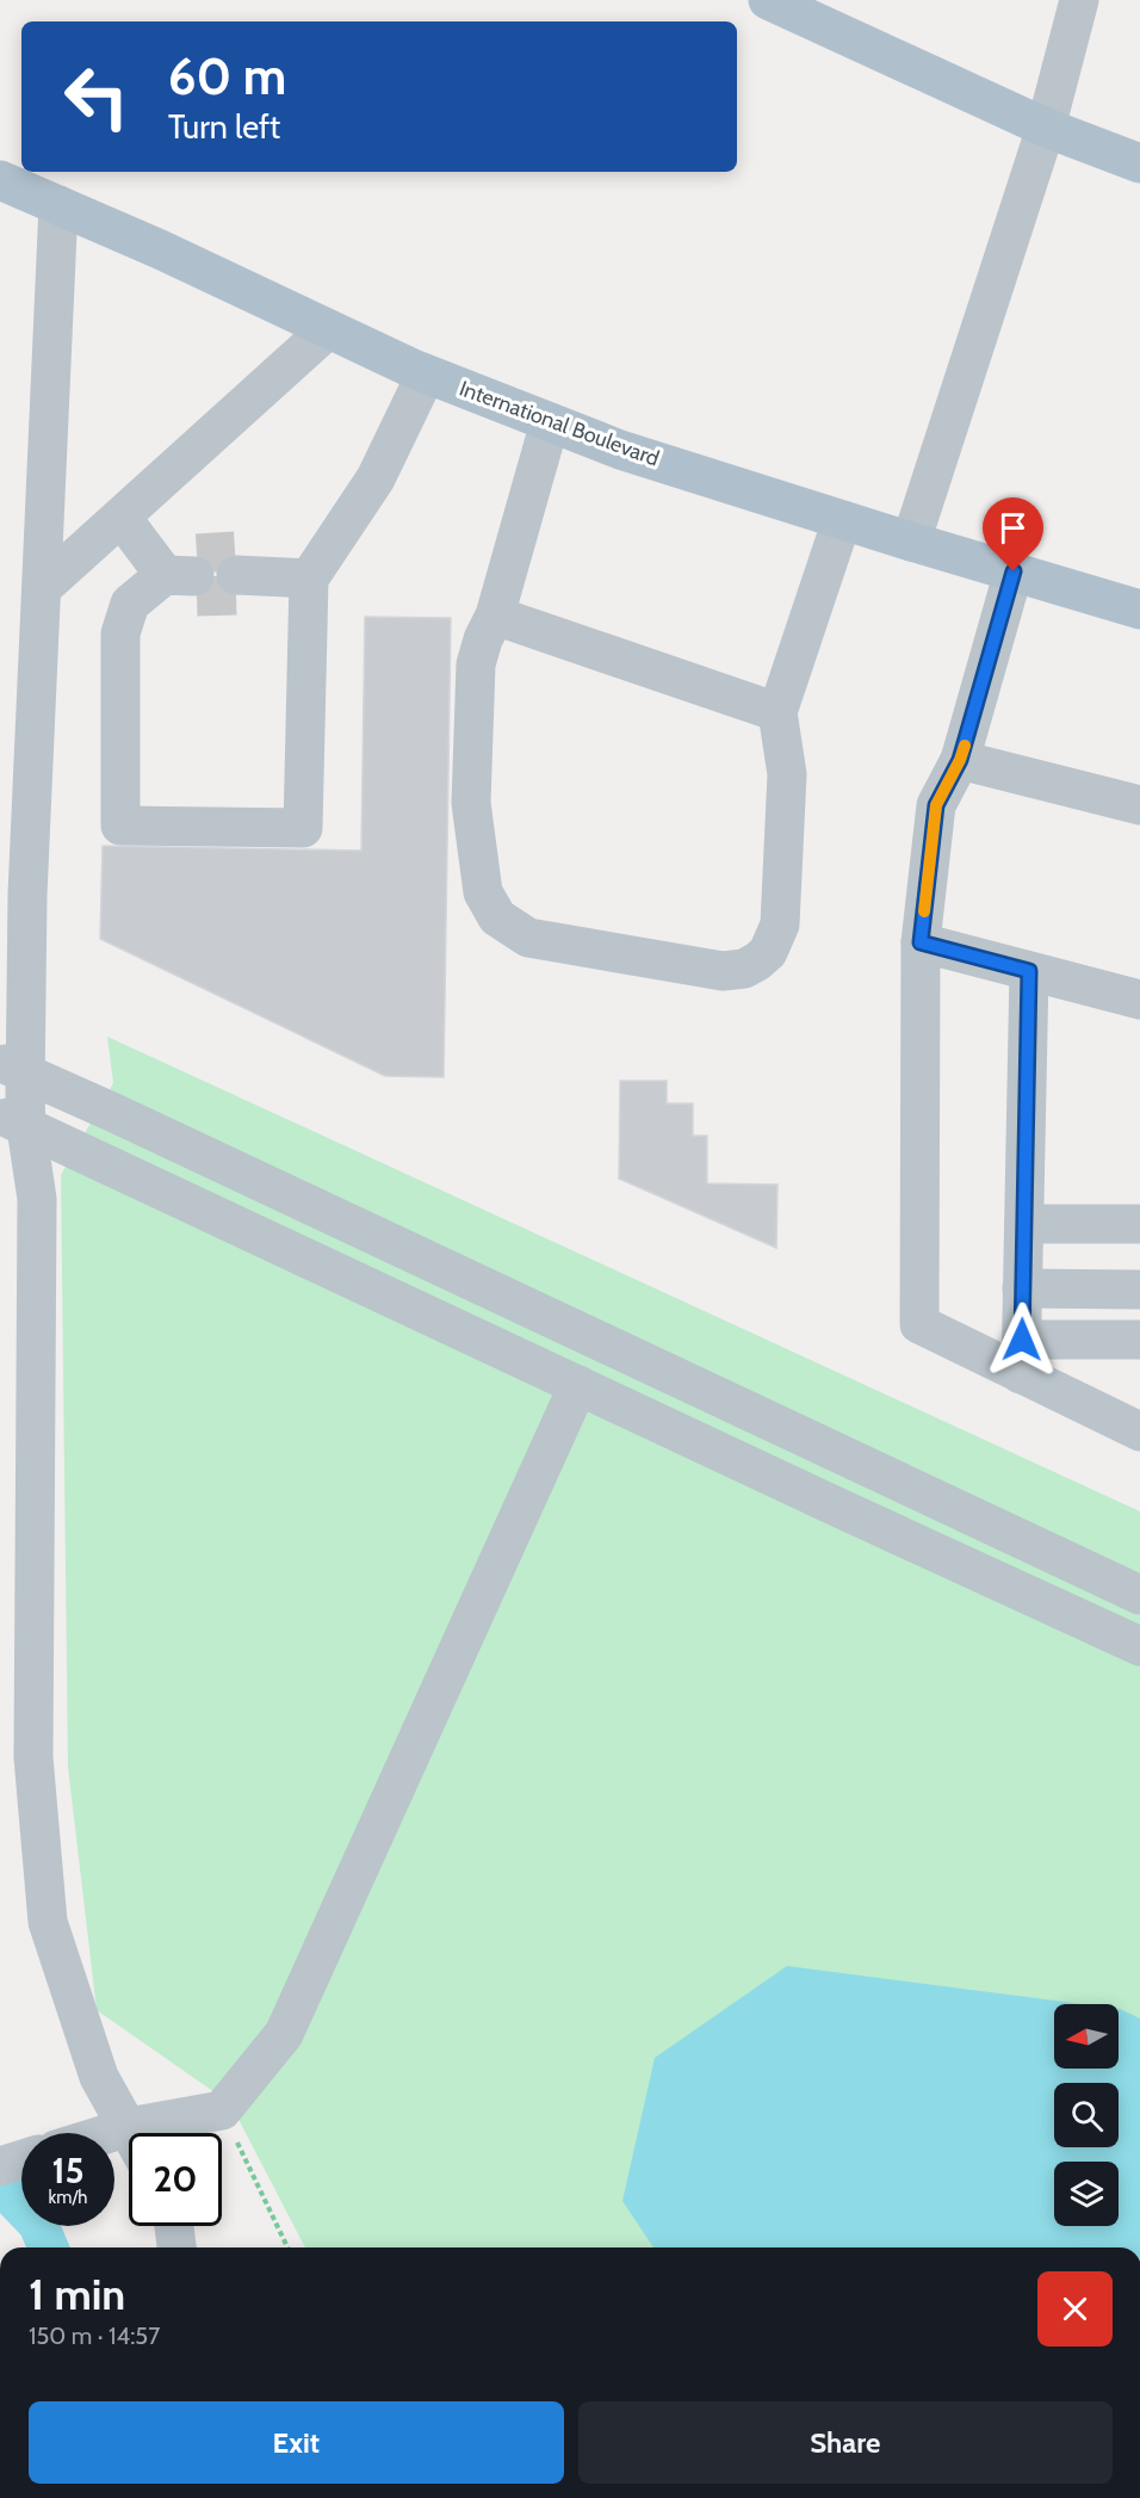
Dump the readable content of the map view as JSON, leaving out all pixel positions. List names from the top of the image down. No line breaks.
{"streets":{"main road":["International Boulevard"]},"north":"left","page":{"turn":["60 m","Turn left"],"speed":"15 km/h","limit":"20","heading":["1 min","150 m · 14:57"],"buttons":["Exit","Share"]}}
